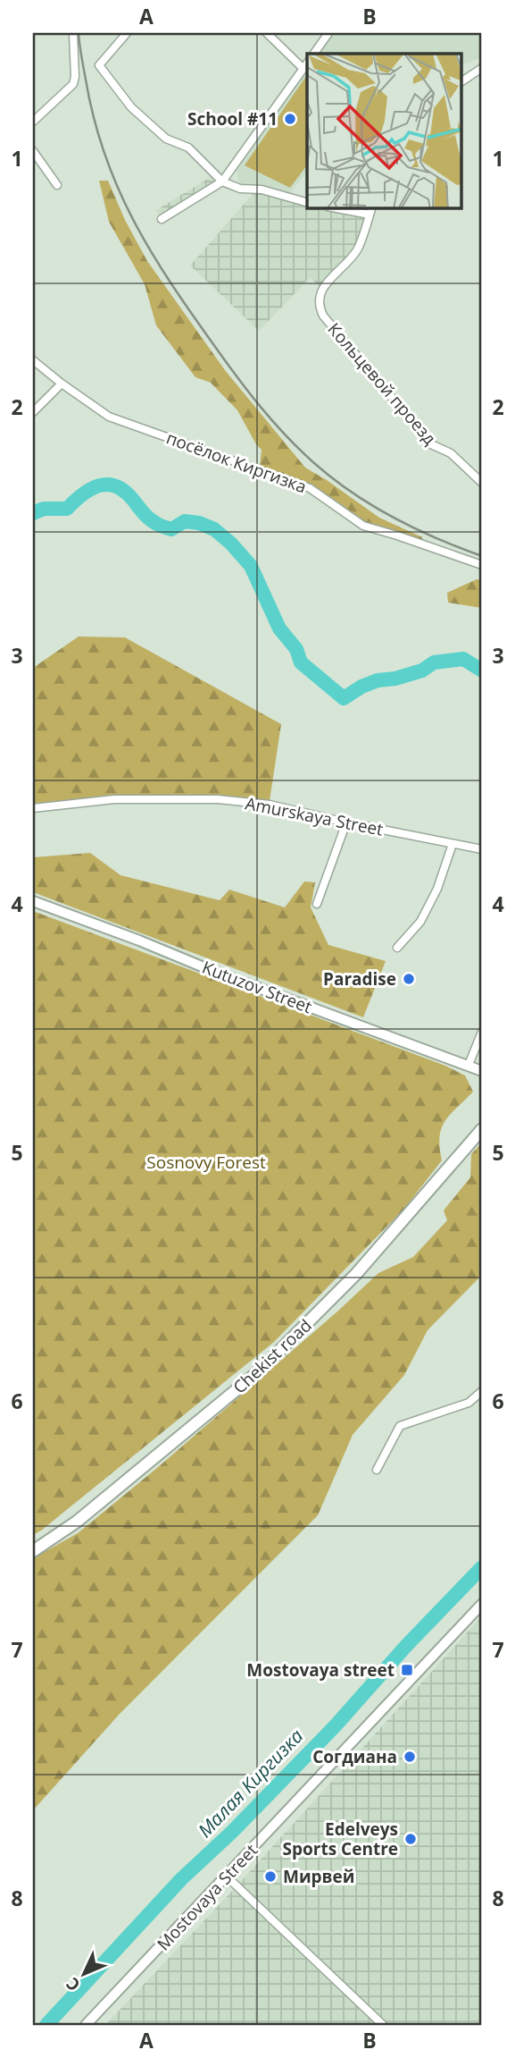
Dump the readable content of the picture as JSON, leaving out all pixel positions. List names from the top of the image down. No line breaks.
{"streets":{"main road":["Chekist road"],"street":["Кольцевой проезд","посёлок Киргизка","Amurskaya Street","Kutuzov Street","Mostovaya Street"]},"water":["Малая Киргизка"],"parks":["Sosnovy Forest"],"places":{"other":["School #11","Paradise","Согдиана","Edelveys Sports Centre","Мирвей"],"transit":["Mostovaya street"]},"north":"bottom left","grid":{"columns":["A","B"],"rows":["1","2","3","4","5","6","7","8"]}}
